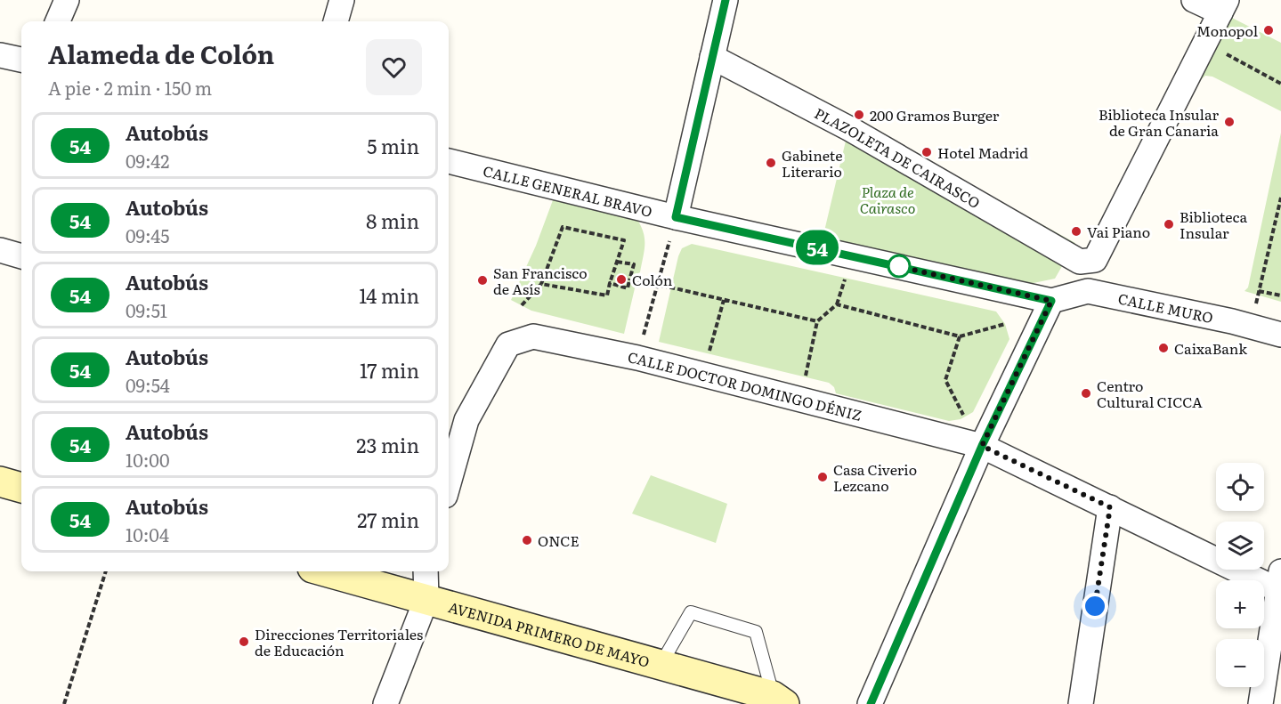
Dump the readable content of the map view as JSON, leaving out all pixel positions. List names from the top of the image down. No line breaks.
{"streets":{"street":["PLAZOLETA DE CAIRASCO","CALLE GENERAL BRAVO","CALLE MURO","CALLE DOCTOR DOMINGO DÉNIZ","AVENIDA PRIMERO DE MAYO"]},"crossings":[["CALLE GENERAL BRAVO","CALLE MURO"]],"parks":["Plaza de Cairasco"],"places":["Monopol","200 Gramos Burger","Biblioteca Insular de Gran Canaria","Hotel Madrid","Gabinete Literario","Biblioteca Insular","Vai Piano","Colón","San Francisco de Asís","CaixaBank","Centro Cultural CICCA","Casa Civerio Lezcano","ONCE","Direcciones Territoriales de Educación"],"lines":["bus line 54"],"page":{"on_map":"54","heading":["Alameda de Colón","A pie · 2 min · 150 m"],"list":[{"mark":"54","name":"Autobús","note":"09:42","value":"5 min"},{"mark":"54","name":"Autobús","note":"09:45","value":"8 min"},{"mark":"54","name":"Autobús","note":"09:51","value":"14 min"},{"mark":"54","name":"Autobús","note":"09:54","value":"17 min"},{"mark":"54","name":"Autobús","note":"10:00","value":"23 min"},{"mark":"54","name":"Autobús","note":"10:04","value":"27 min"}],"map_buttons":["+","−"]}}
